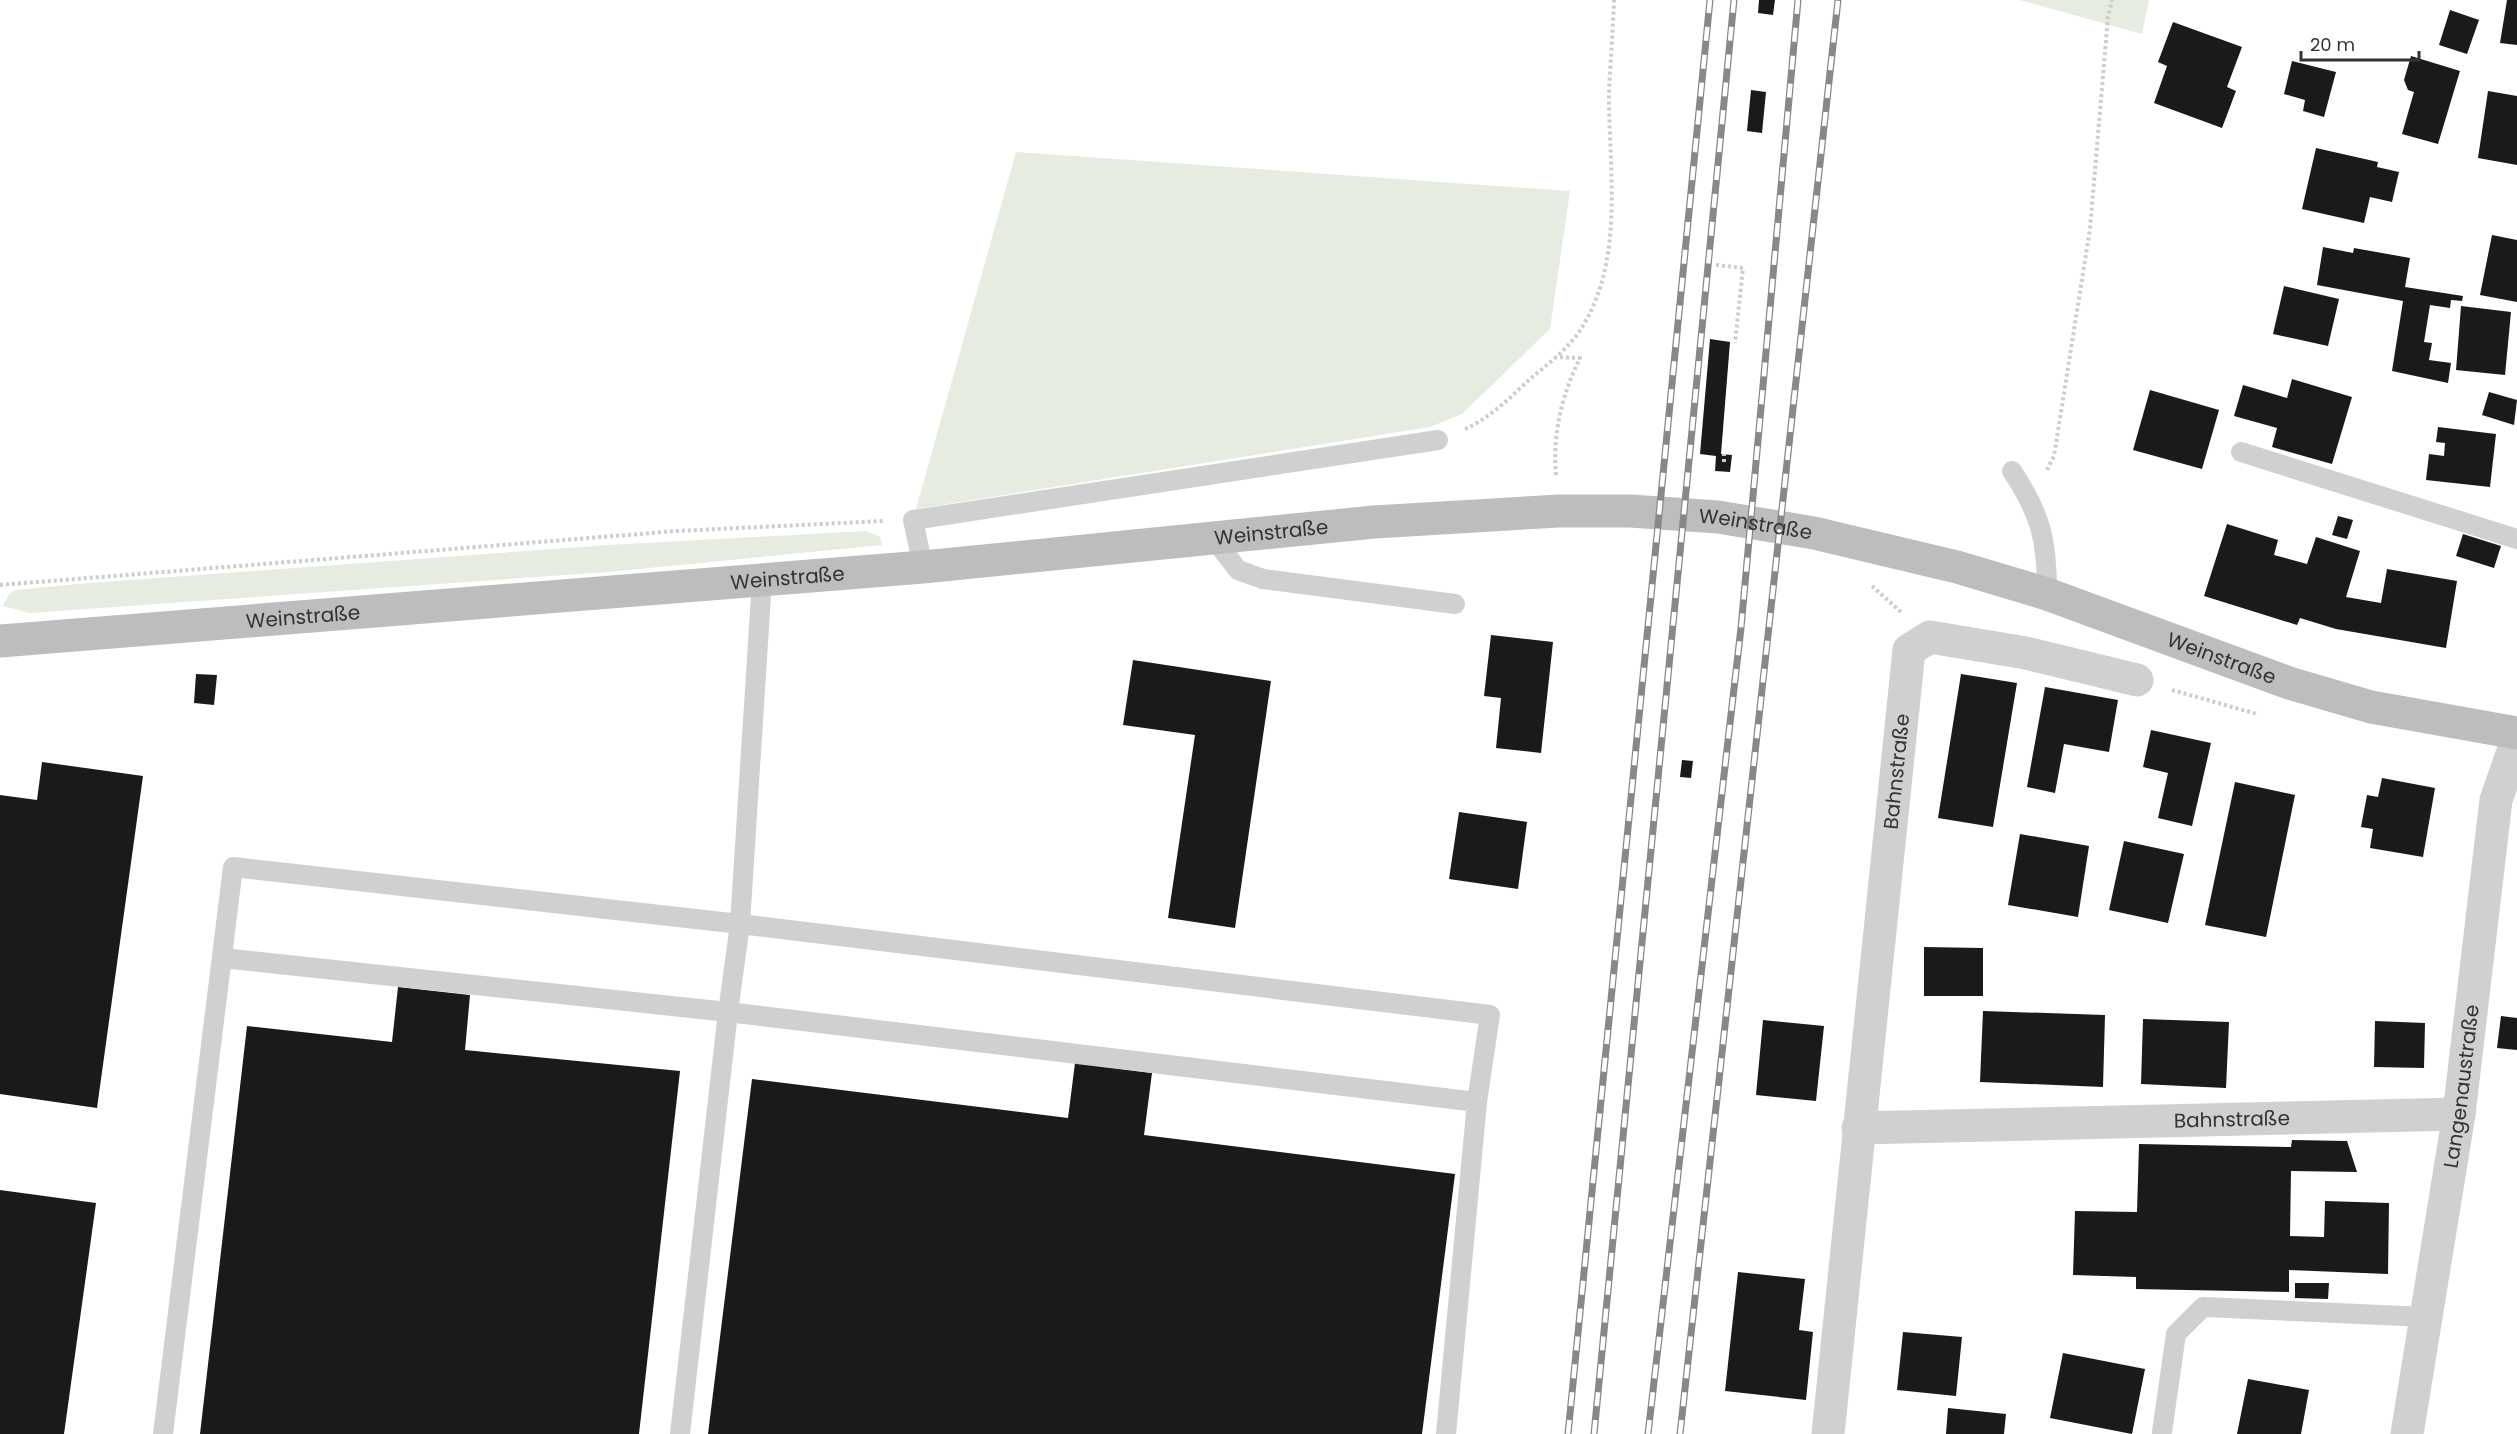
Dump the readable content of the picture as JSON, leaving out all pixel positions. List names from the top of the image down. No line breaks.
{"streets":{"main road":["Weinstraße"],"street":["Bahnstraße","Langenaustraße"]},"crossings":[["Bahnstraße","Langenaustraße"]],"scale_bar":"20 m"}
